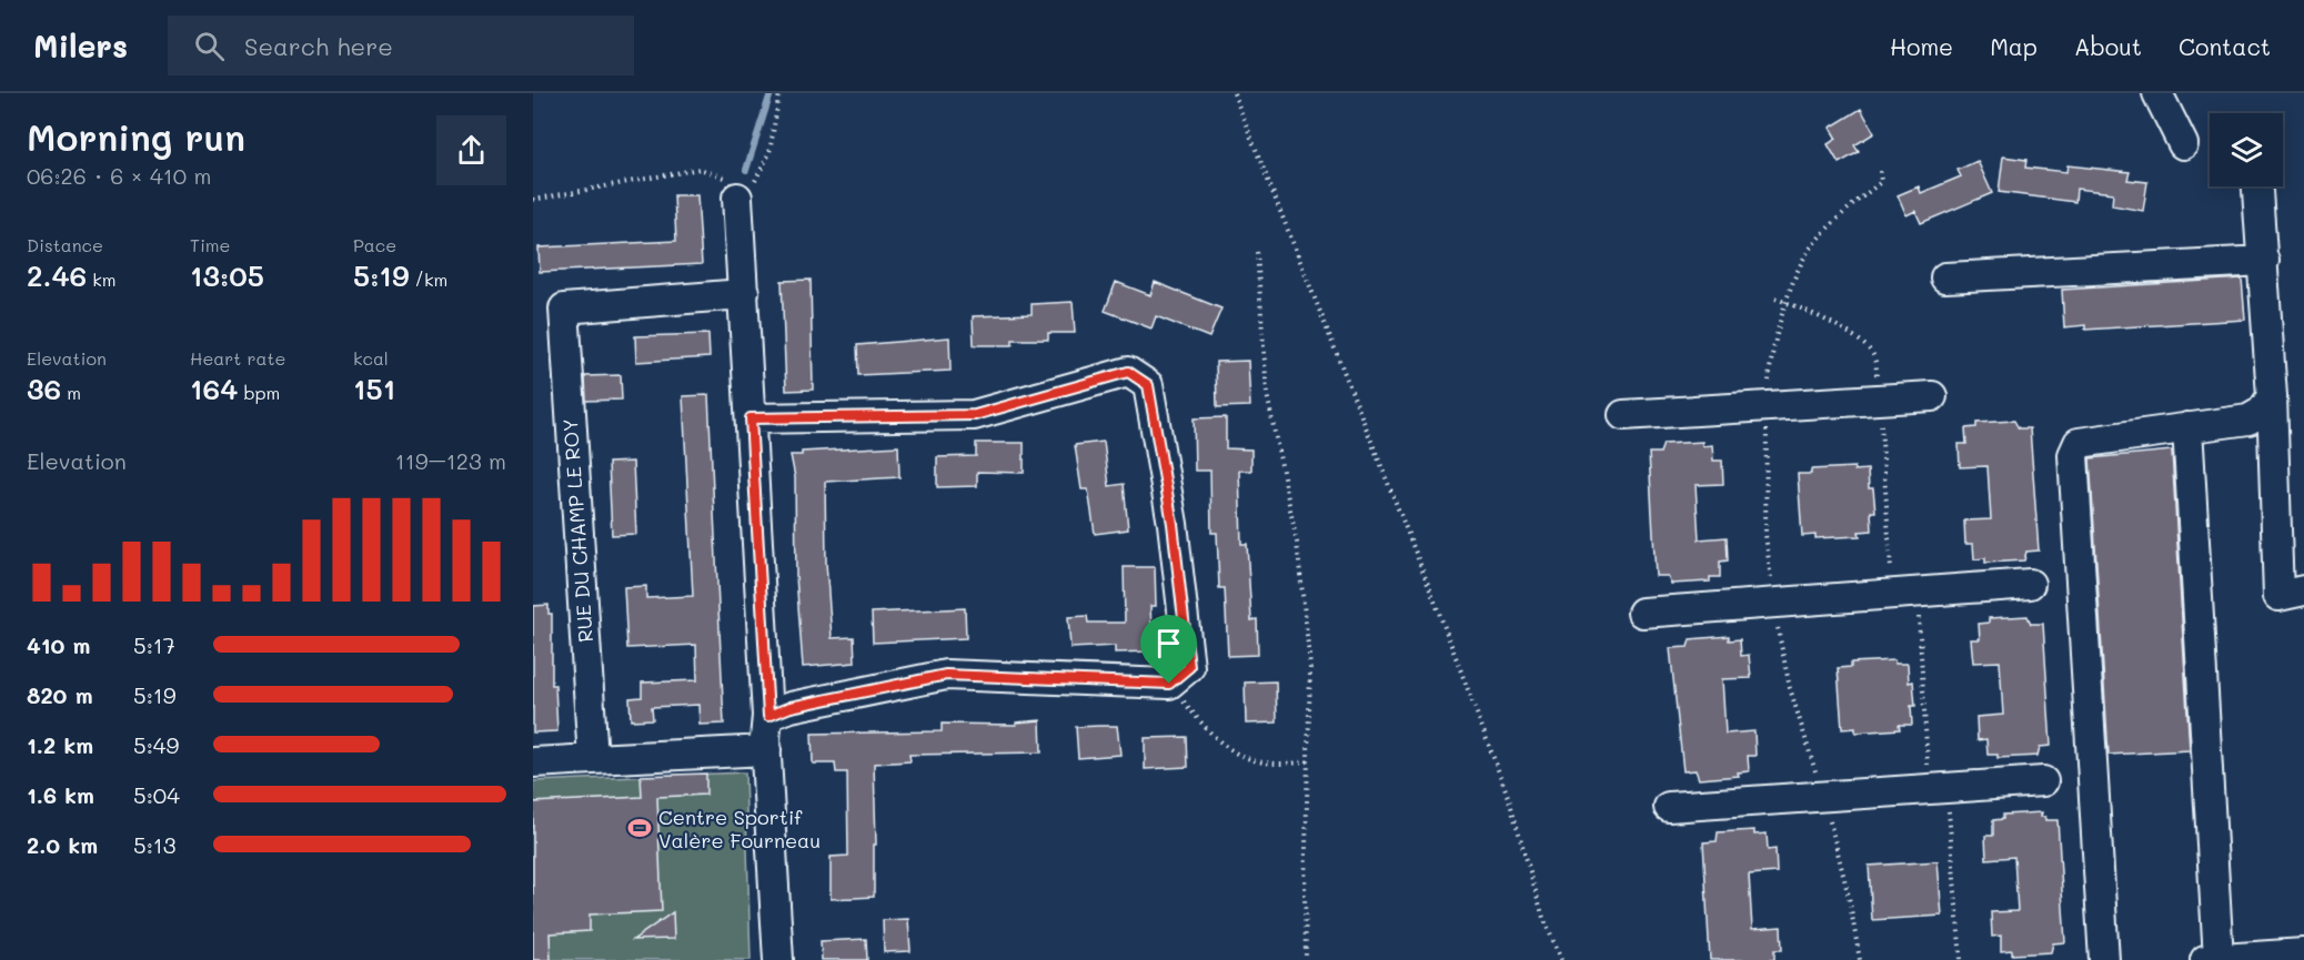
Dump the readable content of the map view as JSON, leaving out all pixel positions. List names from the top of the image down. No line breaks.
{"streets":{"street":["RUE DU CHAMP LE ROY"]},"places":{"sports":["Centre Sportif Valère Fourneau"]},"page":{"header":"Milers","search":"Search here","nav":["Home","Map","About","Contact"],"heading":["Morning run","06:26 · 6 × 410 m"],"stats":[["Distance","2.46 km"],["Time","13:05"],["Pace","5:19 /km"],["Elevation","36 m"],["Heart rate","164 bpm"],["kcal","151"]],"chart":["Elevation","119–123 m"],"list":[{"name":"410 m","note":"5:17"},{"name":"820 m","note":"5:19"},{"name":"1.2 km","note":"5:49"},{"name":"1.6 km","note":"5:04"},{"name":"2.0 km","note":"5:13"}]}}
